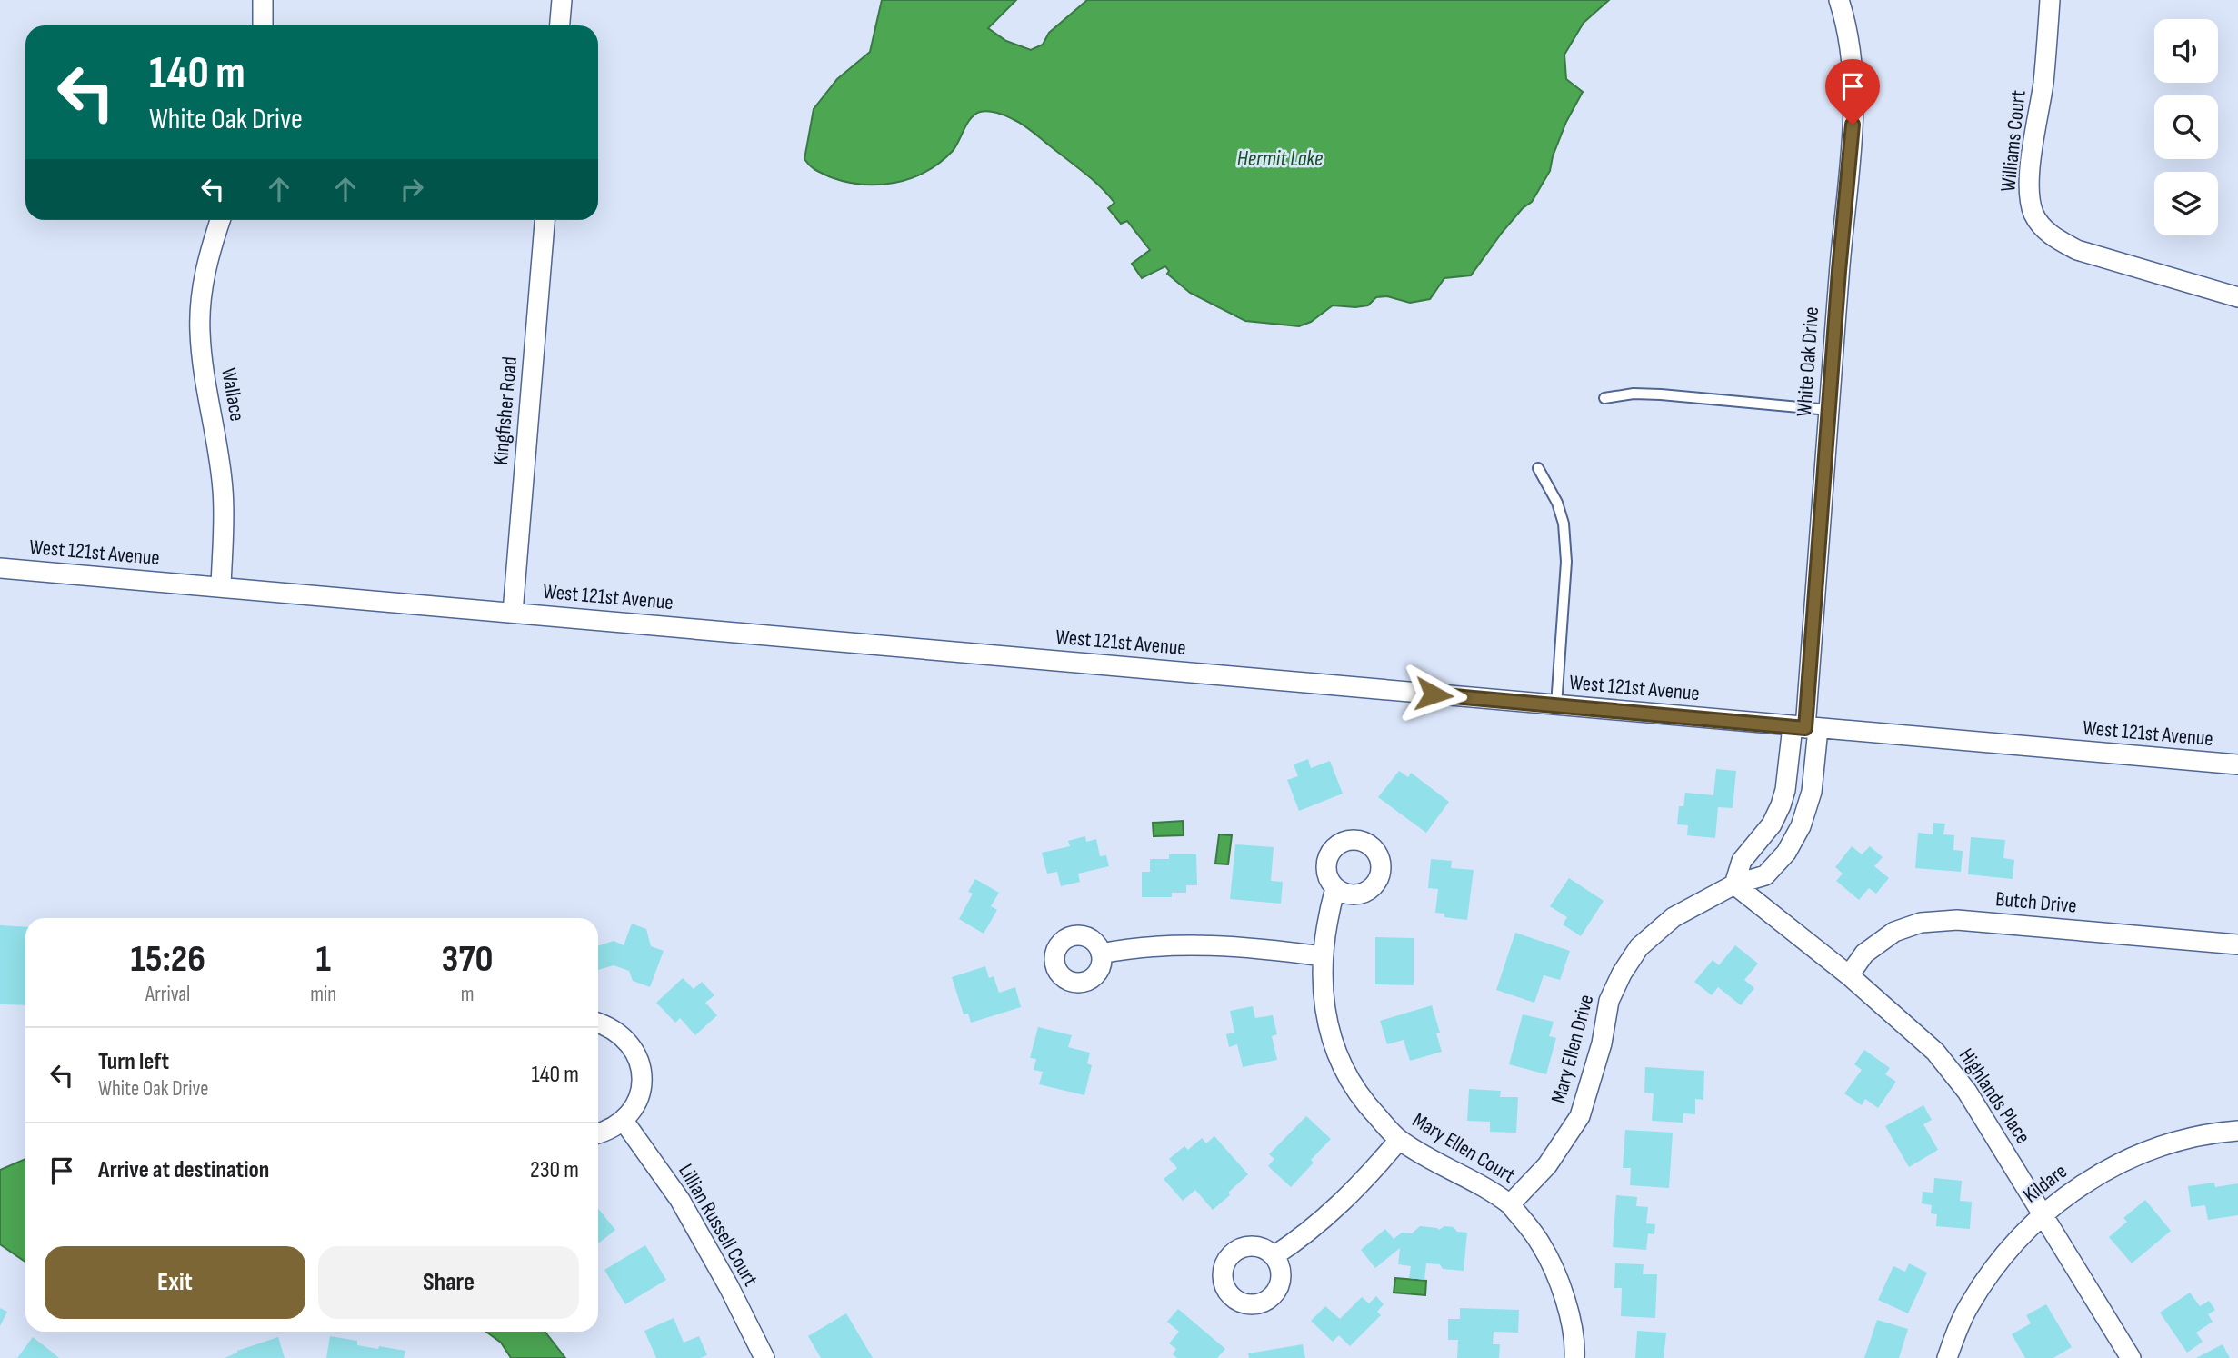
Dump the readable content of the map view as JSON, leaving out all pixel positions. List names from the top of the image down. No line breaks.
{"streets":{"street":["Williams Court","White Oak Drive","Wallace","Kingfisher Road","West 121st Avenue","Butch Drive","Mary Ellen Drive","Highlands Place","Mary Ellen Court","Kildare","Lillian Russell Court"]},"crossings":[["White Oak Drive","West 121st Avenue"],["White Oak Drive","Mary Ellen Drive"],["Wallace","West 121st Avenue"],["Kingfisher Road","West 121st Avenue"],["West 121st Avenue","Mary Ellen Drive"],["Butch Drive","Highlands Place"],["Mary Ellen Drive","Highlands Place"],["Mary Ellen Drive","Mary Ellen Court"],["Highlands Place","Kildare"]],"water":["Hermit Lake"],"page":{"turn":["140 m","White Oak Drive"],"eta":["15:26","Arrival","1","min","370","m"],"list":[{"name":"Turn left","note":"White Oak Drive","value":"140 m"},{"name":"Arrive at destination","value":"230 m"}],"buttons":["Exit","Share"]}}
